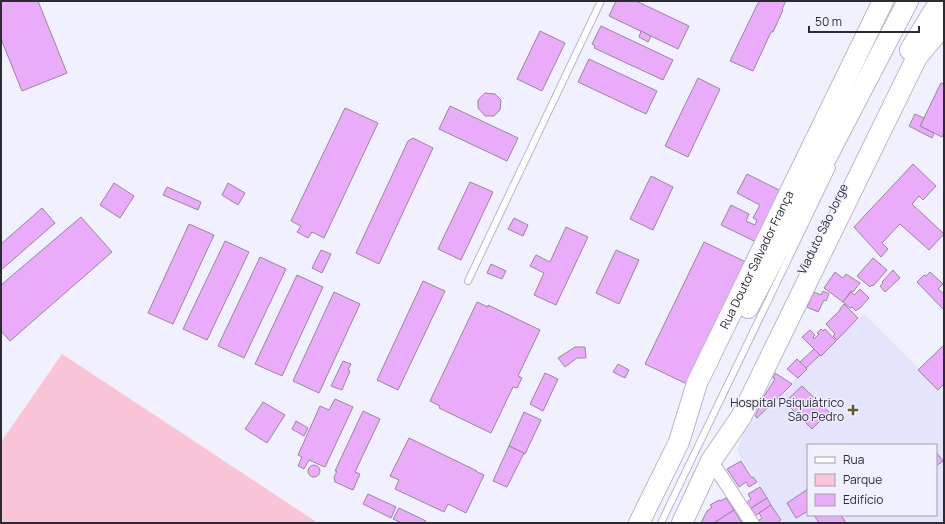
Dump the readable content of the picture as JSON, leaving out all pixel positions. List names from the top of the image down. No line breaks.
{"streets":{"main road":["Viaduto São Jorge","Rua Doutor Salvador França"]},"crossings":[["Viaduto São Jorge","Rua Doutor Salvador França"]],"places":{"health":["Hospital Psiquiátrico São Pedro"]},"legend":["Rua","Parque","Edifício"],"scale_bar":"50 m"}
